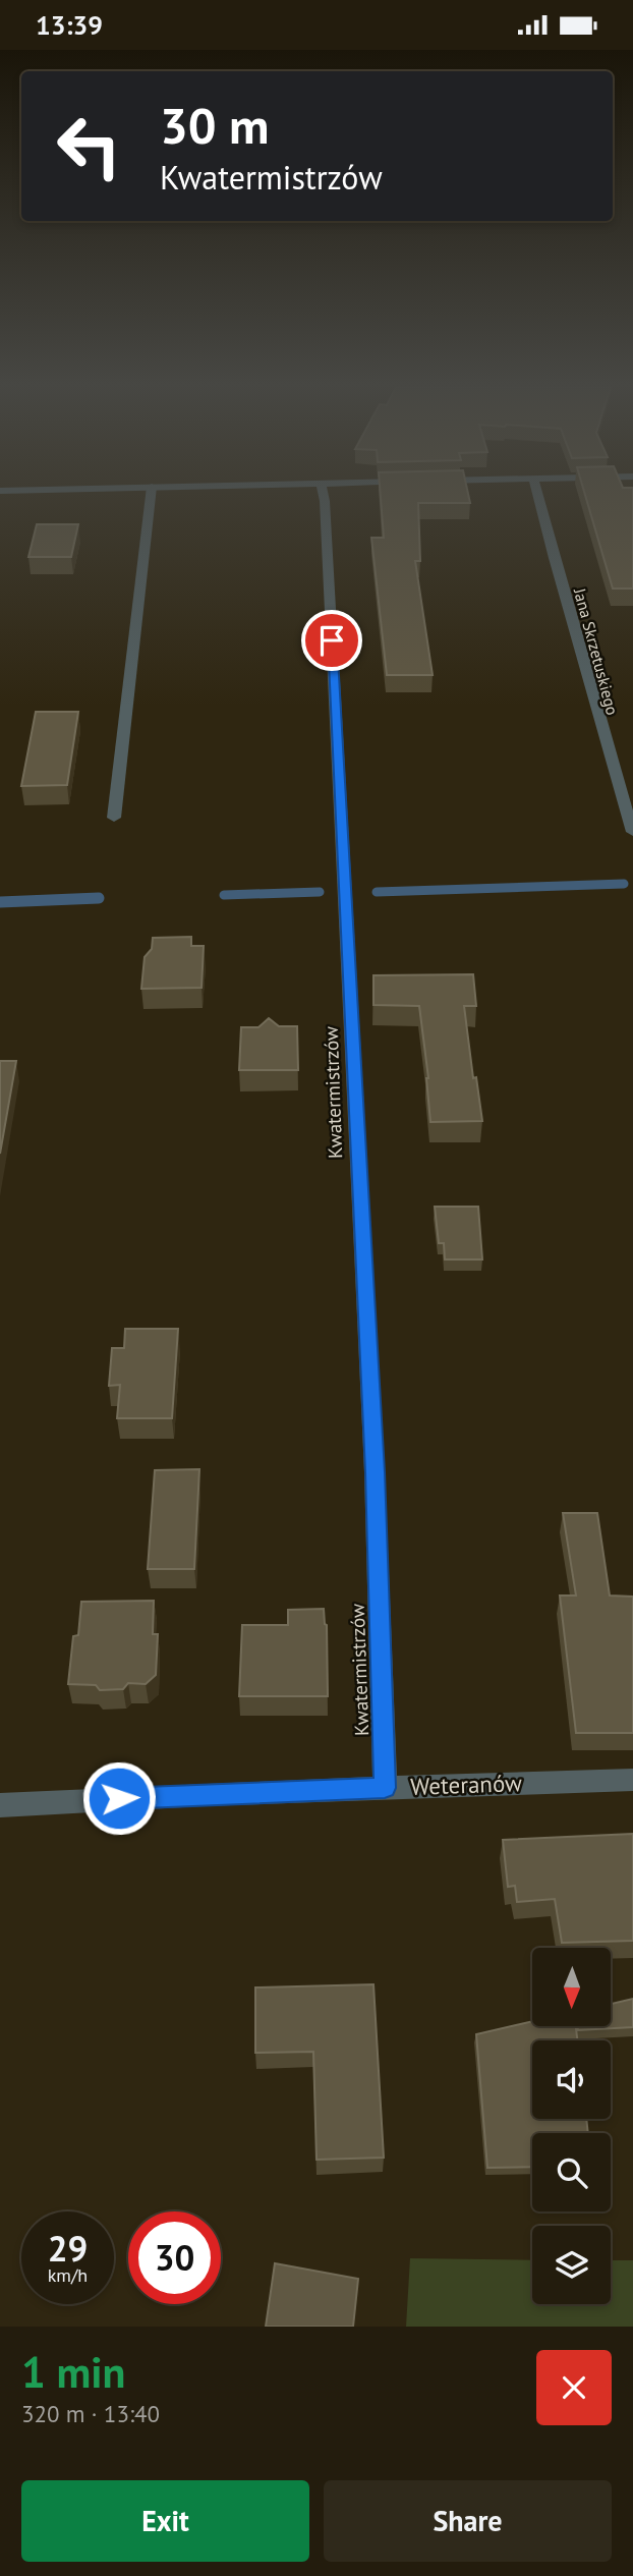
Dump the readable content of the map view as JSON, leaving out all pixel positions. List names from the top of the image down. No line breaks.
{"streets":{"street":["Jana Skrzetuskiego","Kwatermistrzów","Weteranów"]},"crossings":[["Kwatermistrzów","Weteranów"]],"north":"bottom","page":{"status":"13:39","turn":["30 m","Kwatermistrzów"],"speed":"29 km/h","limit":"30","heading":["1 min","320 m · 13:40"],"buttons":["Exit","Share"]}}
